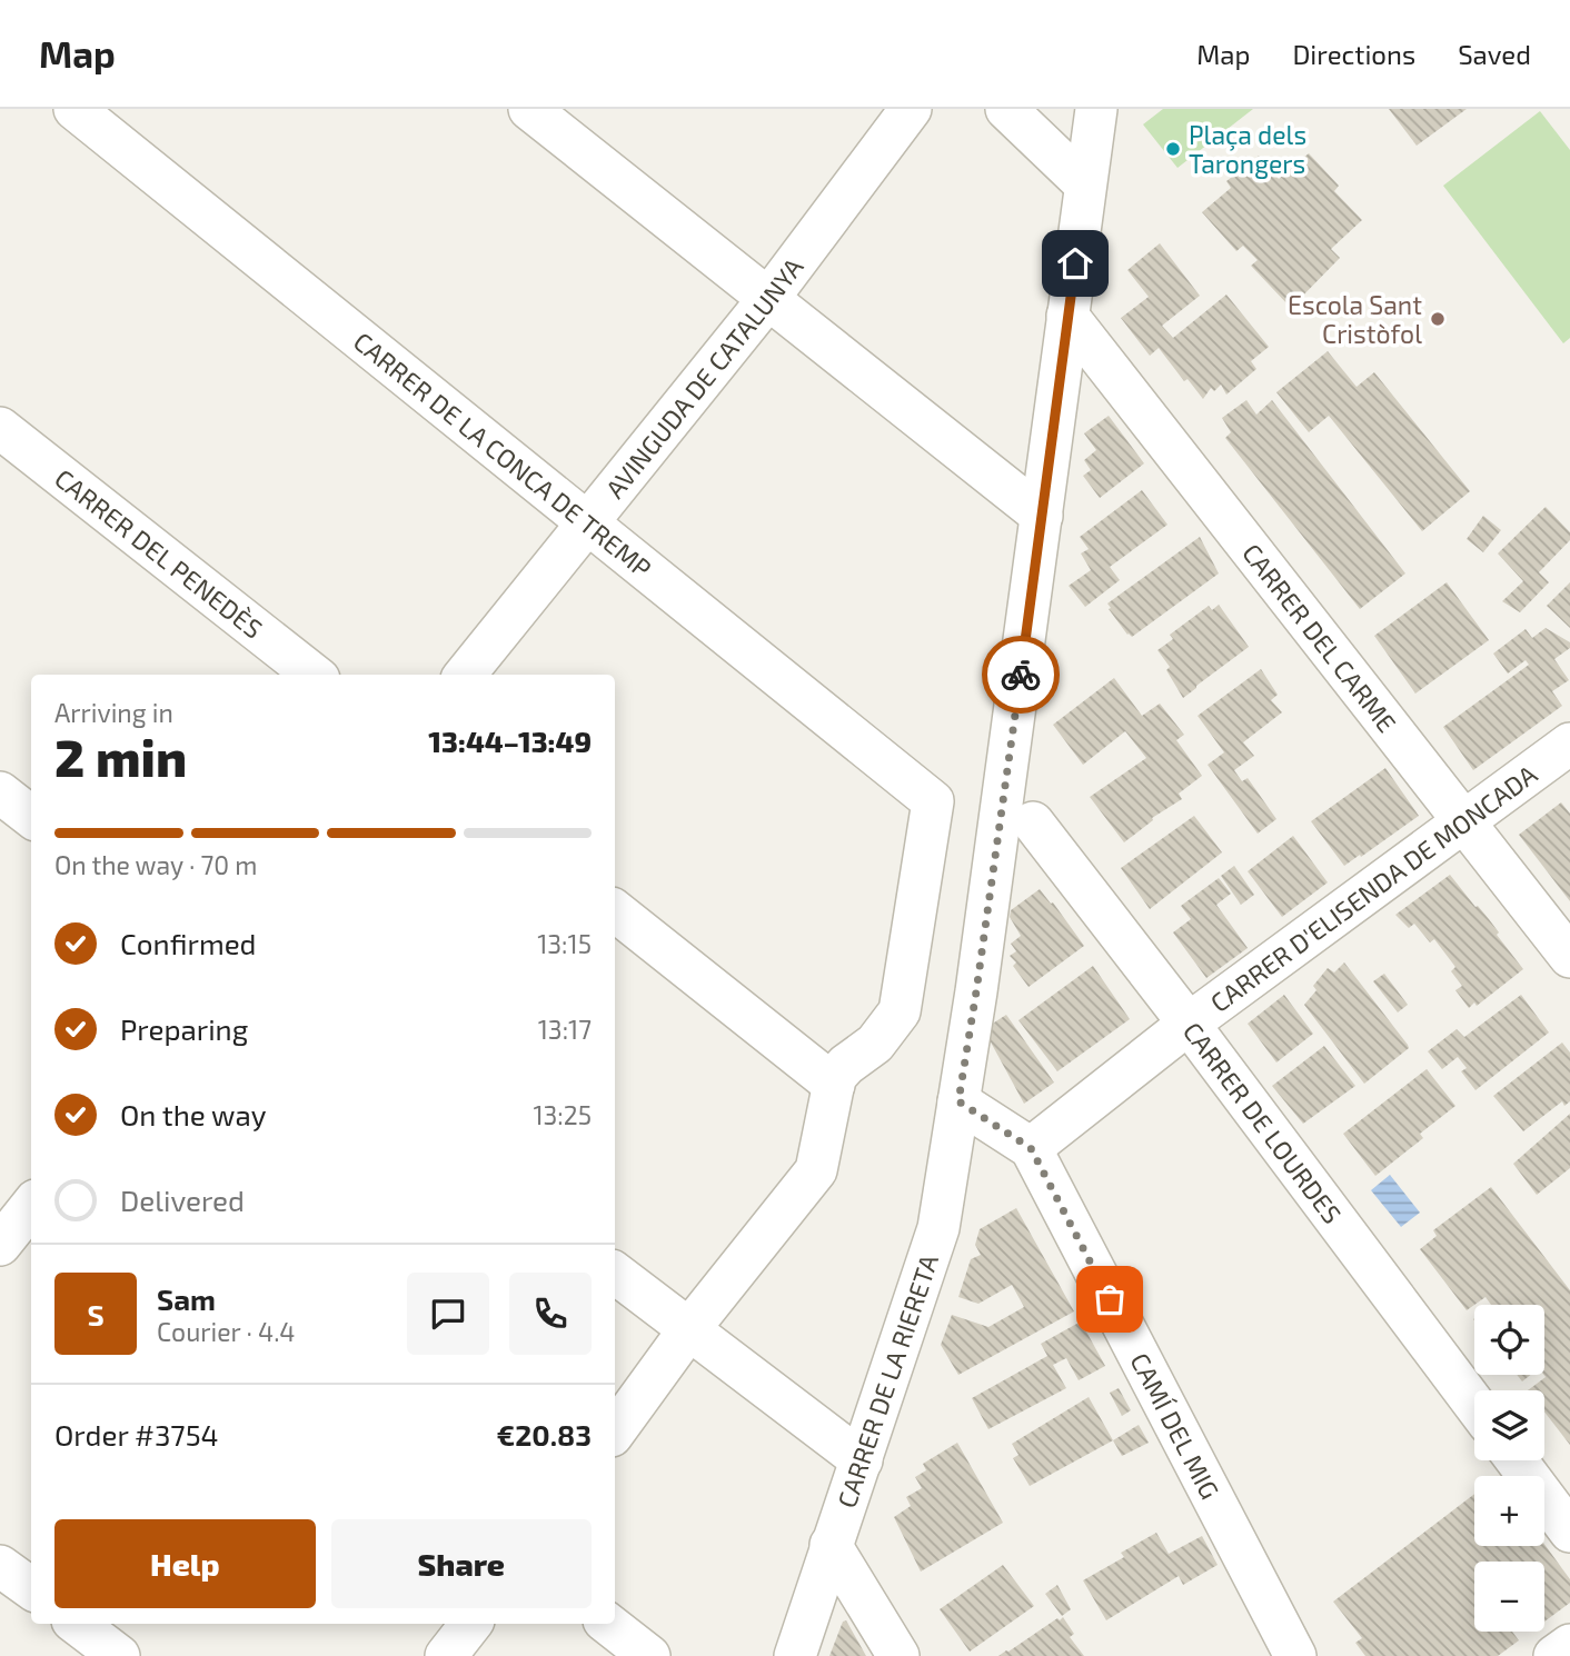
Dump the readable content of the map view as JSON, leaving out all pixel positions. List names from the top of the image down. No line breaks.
{"streets":{"street":["AVINGUDA DE CATALUNYA","CARRER DE LA CONCA DE TREMP","CARRER DEL PENEDÈS","CARRER DEL CARME","CARRER D'ELISENDA DE MONCADA","CARRER DE LOURDES","CARRER DE LA RIERETA","CAMÍ DEL MIG"]},"crossings":[["AVINGUDA DE CATALUNYA","CARRER DE LA CONCA DE TREMP"],["CARRER DEL CARME","CARRER D'ELISENDA DE MONCADA"],["CARRER DEL CARME","CARRER DE LA RIERETA"],["CARRER D'ELISENDA DE MONCADA","CARRER DE LOURDES"],["CARRER D'ELISENDA DE MONCADA","CAMÍ DEL MIG"],["CARRER DE LA RIERETA","CAMÍ DEL MIG"]],"places":["Plaça dels Tarongers","Escola Sant Cristòfol"],"page":{"header":"Map","nav":["Map","Directions","Saved"],"heading":["2 min","Arriving in","13:44–13:49"],"panel":["Sam","Courier · 4.4","Order #3754","€20.83"],"bar":"On the way · 70 m","list":[["Confirmed","13:15"],["Preparing","13:17"],["On the way","13:25"],"Delivered"],"round":"S","map_buttons":["+","−"],"buttons":["Help","Share"]}}
